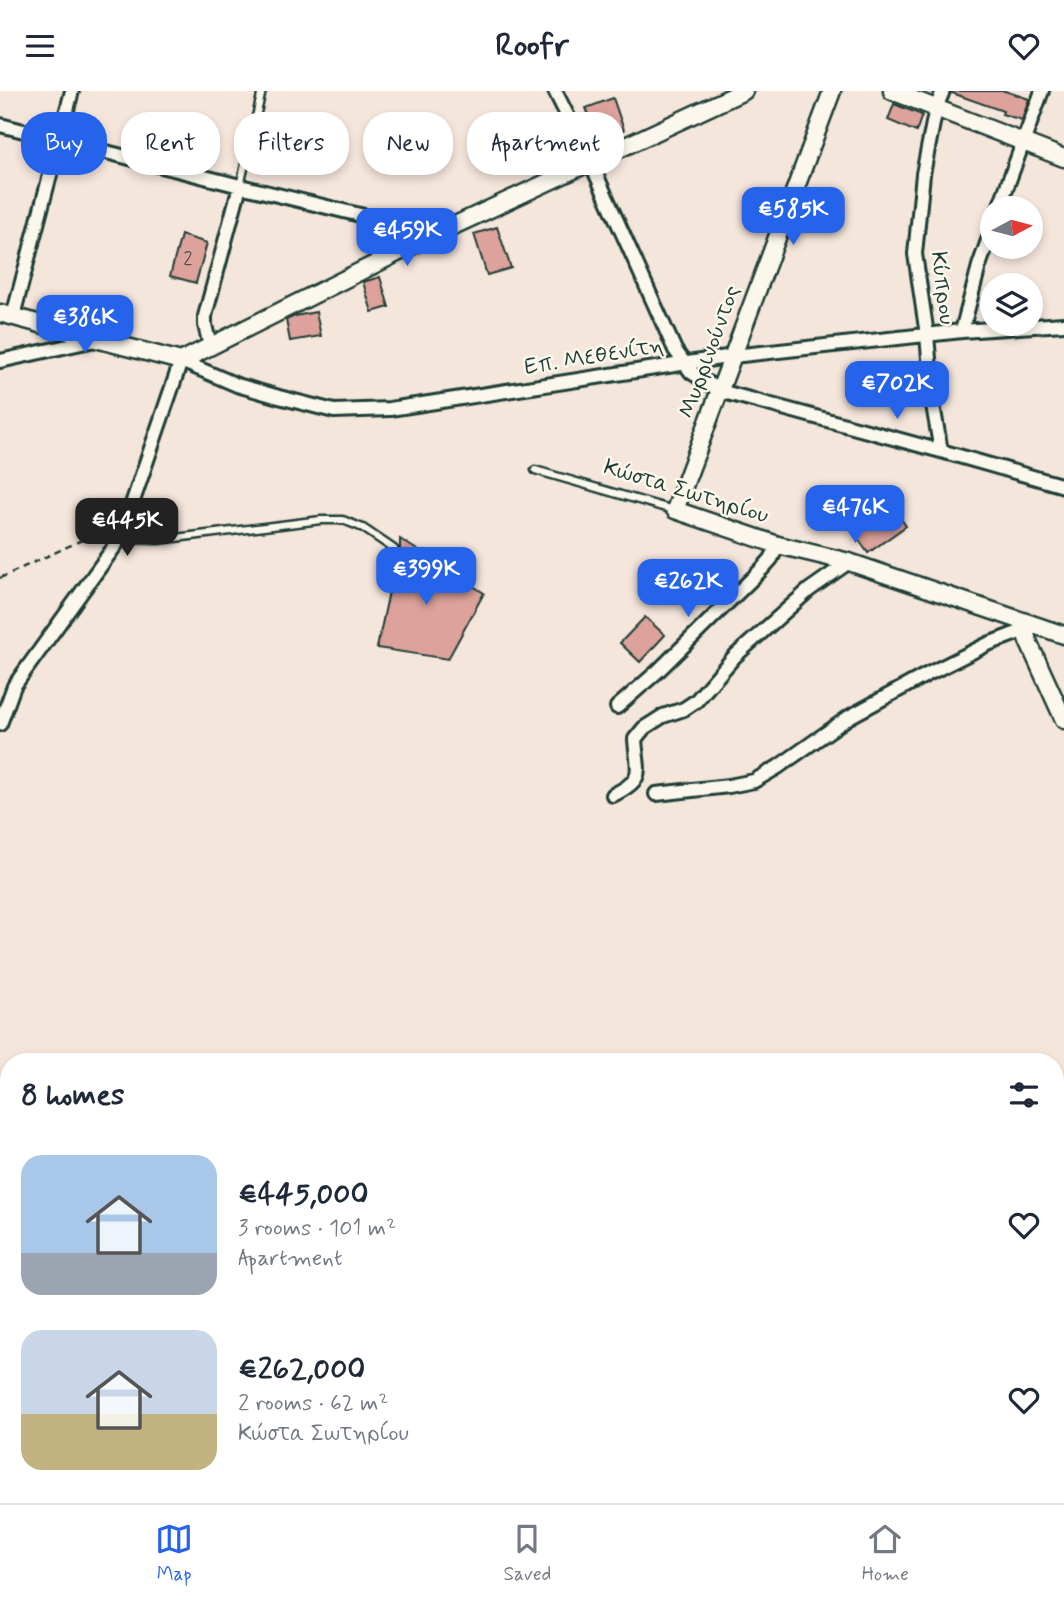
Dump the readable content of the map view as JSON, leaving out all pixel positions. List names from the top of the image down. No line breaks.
{"streets":{"street":["Κύπρου","Μυρρινούντος","Επ. Μεθενίτη","Κώστα Σωτηρίου"]},"crossings":[["Κύπρου","Επ. Μεθενίτη"],["Μυρρινούντος","Επ. Μεθενίτη"],["Μυρρινούντος","Κώστα Σωτηρίου"]],"house_numbers":["2"],"north":"right","page":{"header":"Roofr","chip":["Buy","Rent","Filters","New","Apartment"],"price":["€585K","€459K","€386K","€702K","€476K","€445K","€399K","€262K"],"heading":"8 homes","list":[{"name":"€445,000","note":"3 rooms · 101 m² · Apartment"},{"name":"€262,000","note":"2 rooms · 62 m² · Κώστα Σωτηρίου"}],"tabs":["Map","Saved","Home"]}}
